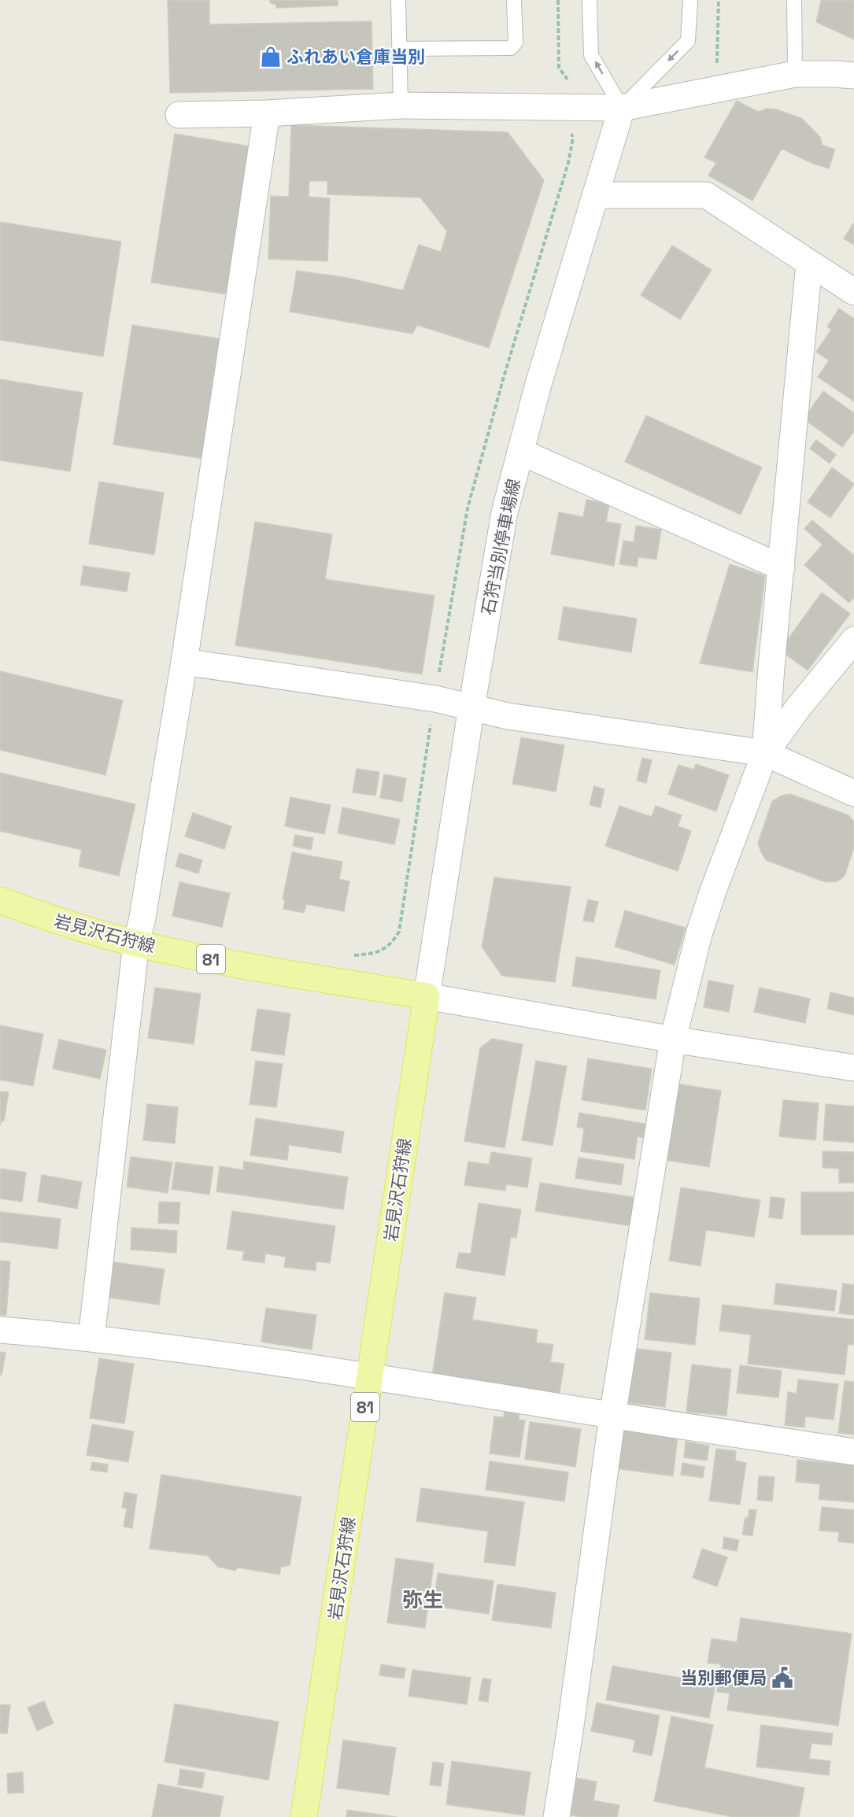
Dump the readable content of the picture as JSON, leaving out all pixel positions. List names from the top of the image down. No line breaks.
{"streets":{"main road":["岩見沢石狩線","81"],"street":["石狩当別停車場線"]},"crossings":[["石狩当別停車場線","岩見沢石狩線"]],"districts":["弥生"],"places":{"shop":["ふれあい倉庫当別"],"public building":["当別郵便局"]}}
